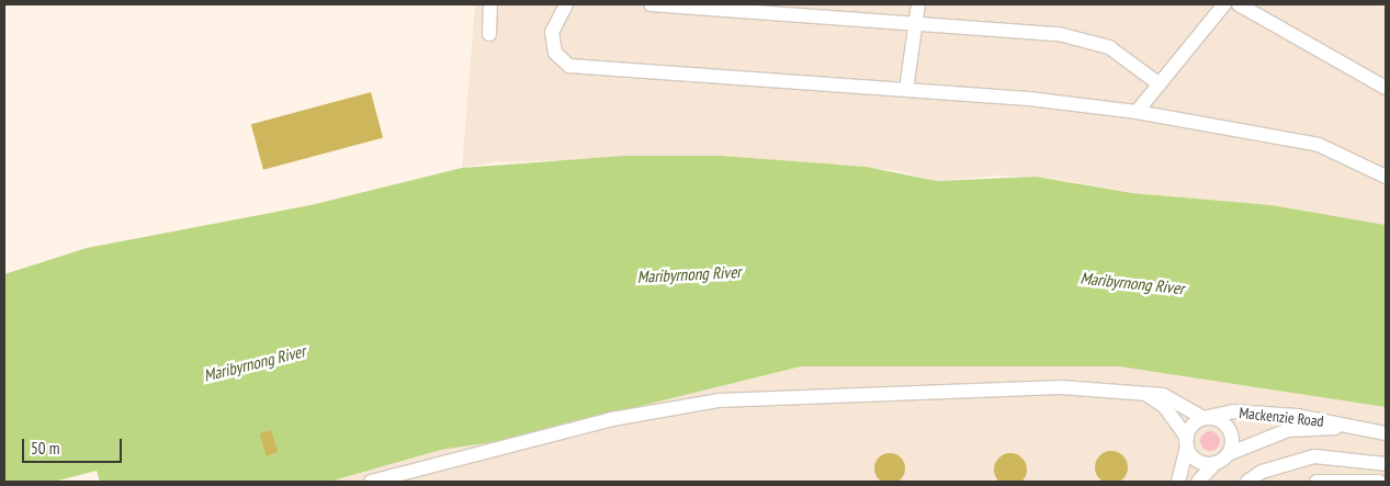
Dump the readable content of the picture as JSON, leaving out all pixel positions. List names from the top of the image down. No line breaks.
{"streets":{"street":["Mackenzie Road"]},"water":["Maribyrnong River"],"scale_bar":"50 m"}
